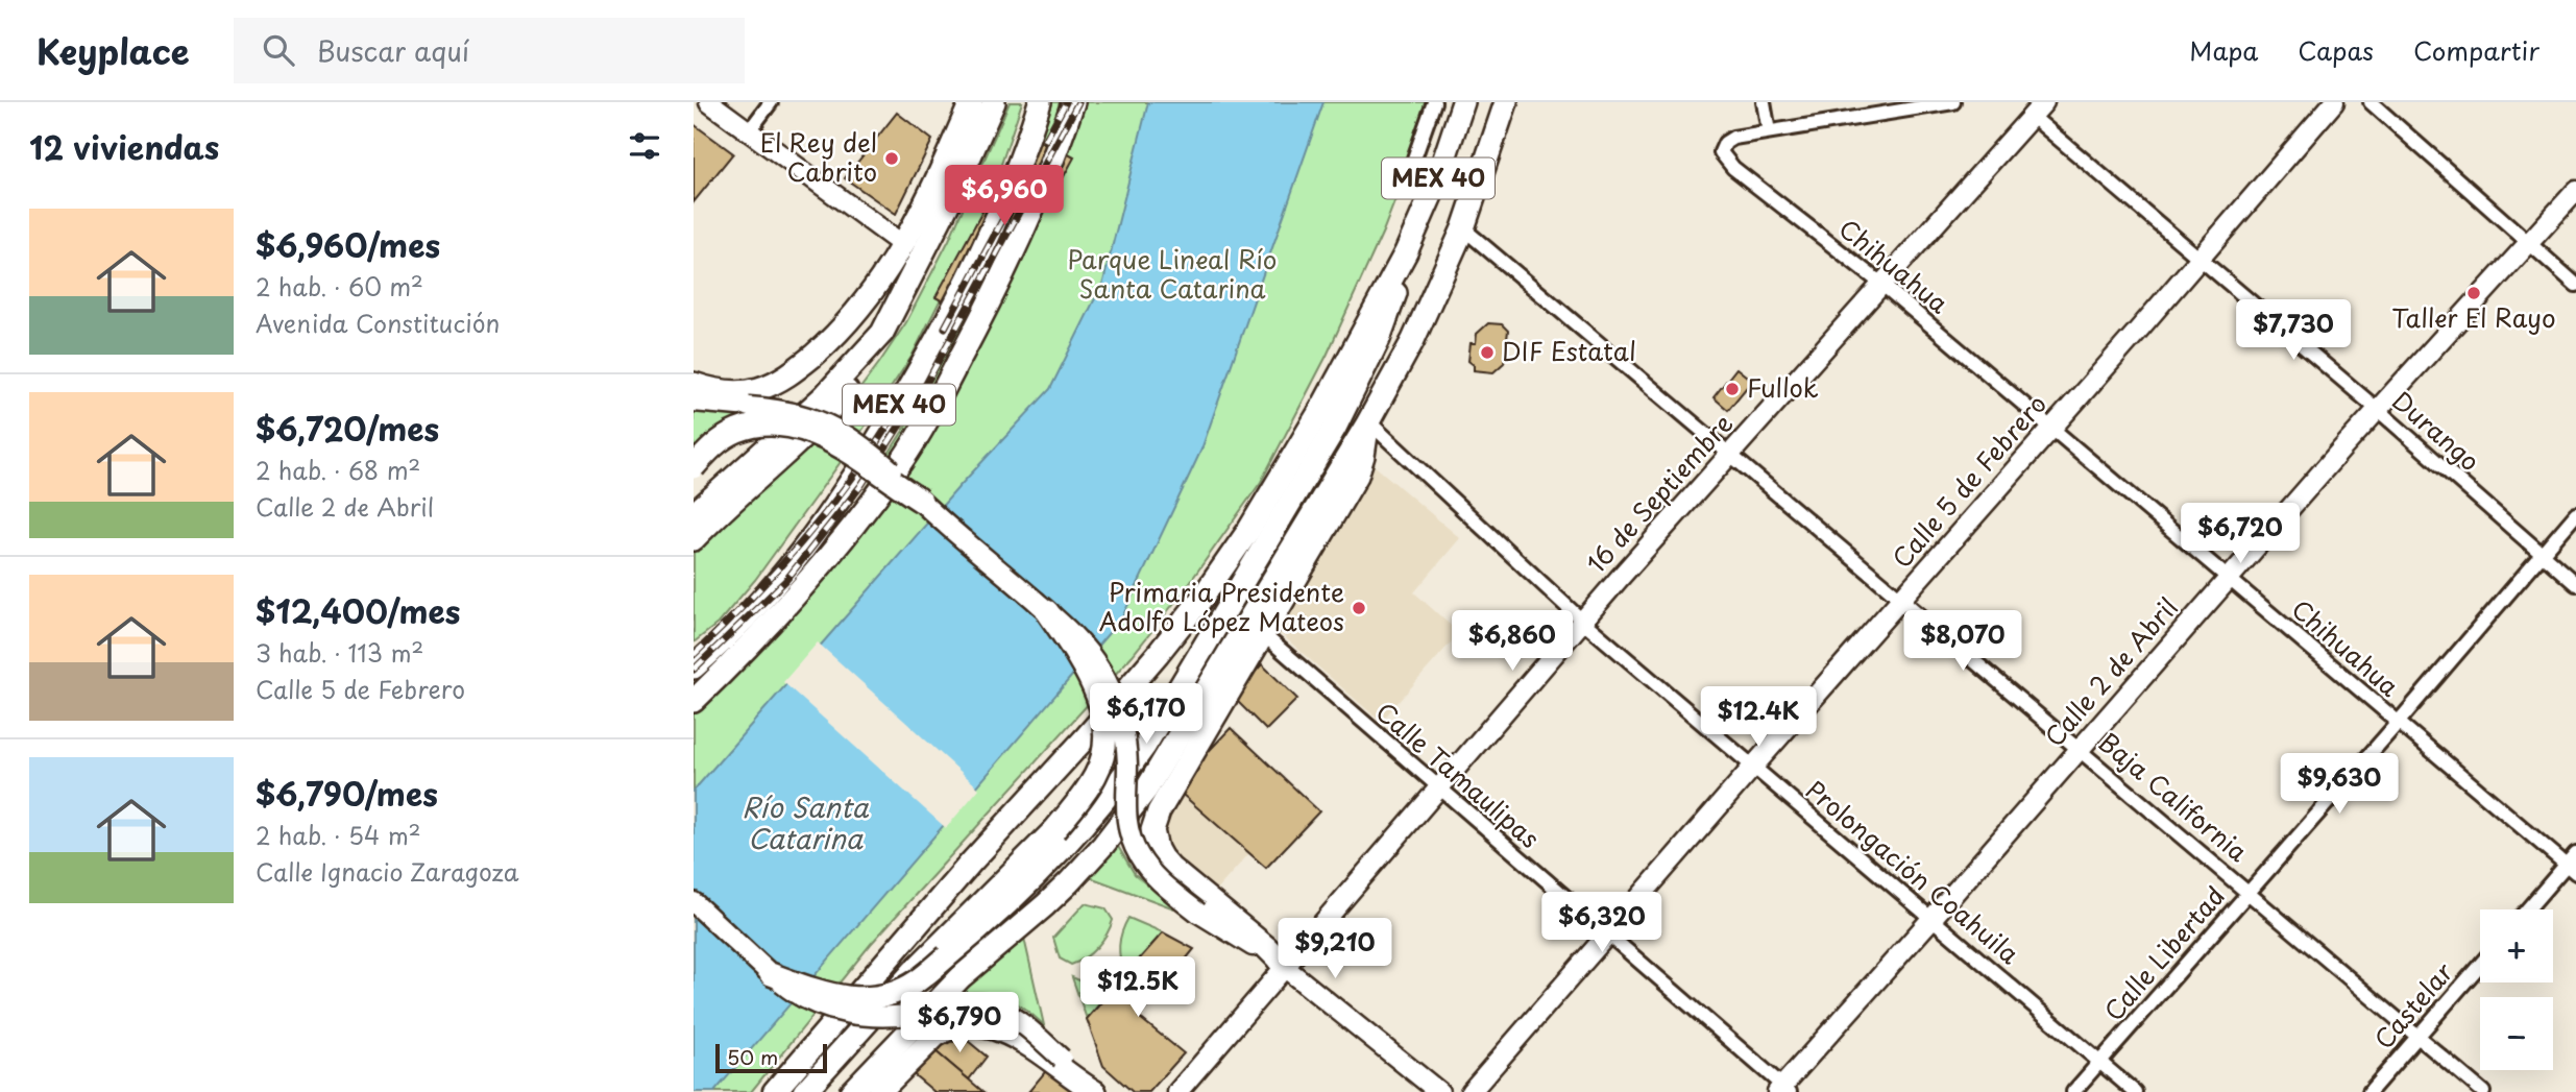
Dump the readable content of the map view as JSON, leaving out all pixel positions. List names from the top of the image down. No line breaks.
{"streets":{"highway":["MEX 40"],"street":["Chihuahua","Durango","Calle 5 de Febrero","16 de Septiembre","Calle 2 de Abril","Calle Tamaulipas","Baja California","Prolongación Coahuila","Calle Libertad","Castelar"]},"crossings":[["MEX 40","Baja California"],["MEX 40","Prolongación Coahuila"],["Chihuahua","Calle 5 de Febrero"],["Chihuahua","16 de Septiembre"],["Chihuahua","Calle 2 de Abril"],["Chihuahua","Calle Libertad"],["Durango","Calle 5 de Febrero"],["Durango","16 de Septiembre"],["Durango","Calle 2 de Abril"],["Durango","Calle Libertad"],["Calle 5 de Febrero","Calle Tamaulipas"],["Calle 5 de Febrero","Baja California"],["Calle 5 de Febrero","Prolongación Coahuila"],["16 de Septiembre","Calle Tamaulipas"],["16 de Septiembre","Baja California"],["16 de Septiembre","Prolongación Coahuila"],["Calle 2 de Abril","Calle Tamaulipas"],["Calle 2 de Abril","Baja California"],["Calle 2 de Abril","Prolongación Coahuila"],["Baja California","Calle Libertad"],["Baja California","Castelar"],["Prolongación Coahuila","Calle Libertad"]],"water":["Río Santa Catarina"],"parks":["Parque Lineal Río Santa Catarina"],"places":["El Rey del Cabrito","Taller El Rayo","DIF Estatal","Fullok","Primaria Presidente Adolfo López Mateos"],"scale_bar":"50 m","page":{"header":"Keyplace","search":"Buscar aquí","nav":["Mapa","Capas","Compartir"],"heading":"12 viviendas","price":["$6,960","$7,730","$6,720","$6,860","$8,070","$6,170","$12.4K","$9,630","$6,320","$9,210","$12.5K","$6,790"],"list":[{"name":"$6,960/mes","note":"2 hab. · 60 m² · Avenida Constitución"},{"name":"$6,720/mes","note":"2 hab. · 68 m² · Calle 2 de Abril"},{"name":"$12,400/mes","note":"3 hab. · 113 m² · Calle 5 de Febrero"},{"name":"$6,790/mes","note":"2 hab. · 54 m² · Calle Ignacio Zaragoza"}],"map_buttons":["+","−"],"scale":"50 m"}}
